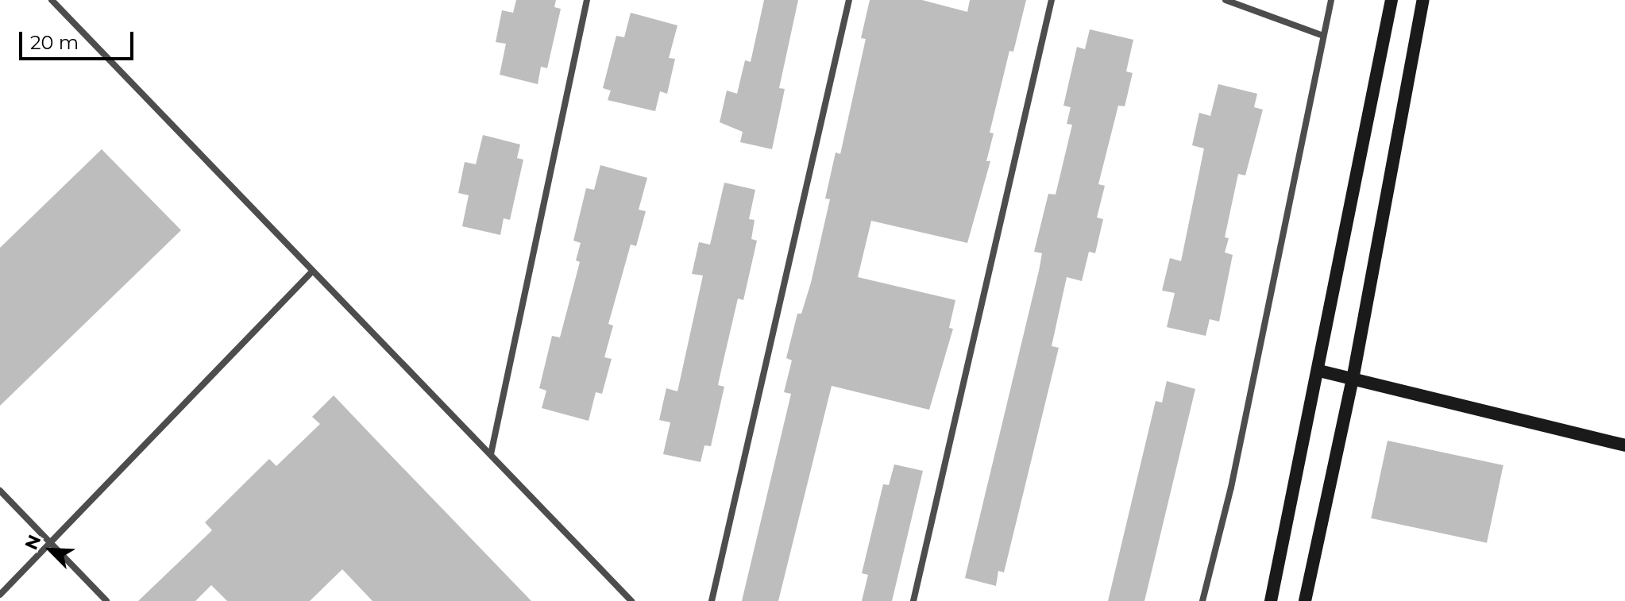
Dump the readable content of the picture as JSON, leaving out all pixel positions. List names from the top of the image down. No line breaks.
{"scale_bar":"20 m","north":"top left"}
